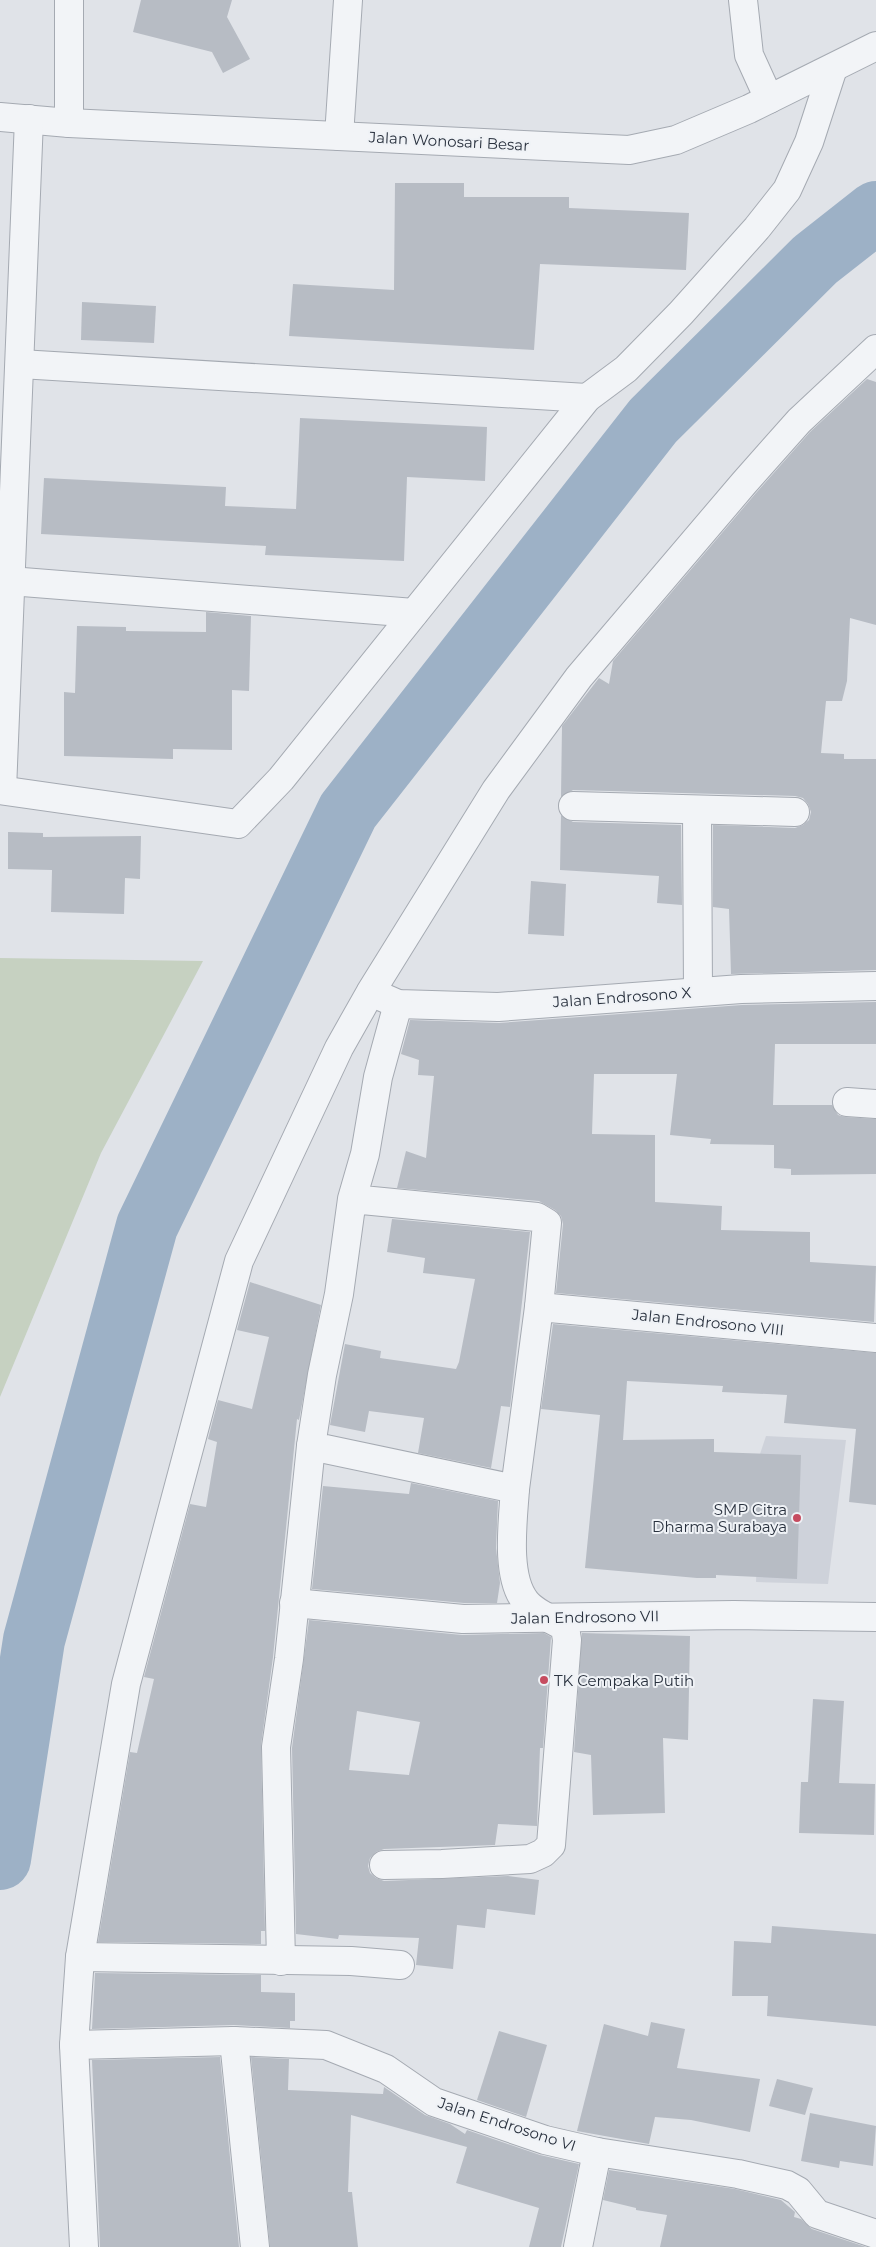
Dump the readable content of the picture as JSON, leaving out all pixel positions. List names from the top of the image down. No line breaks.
{"streets":{"street":["Jalan Wonosari Besar","Jalan Endrosono X","Jalan Endrosono VIII","Jalan Endrosono VII","Jalan Endrosono VI"]},"places":["SMP Citra Dharma Surabaya","TK Cempaka Putih"]}
